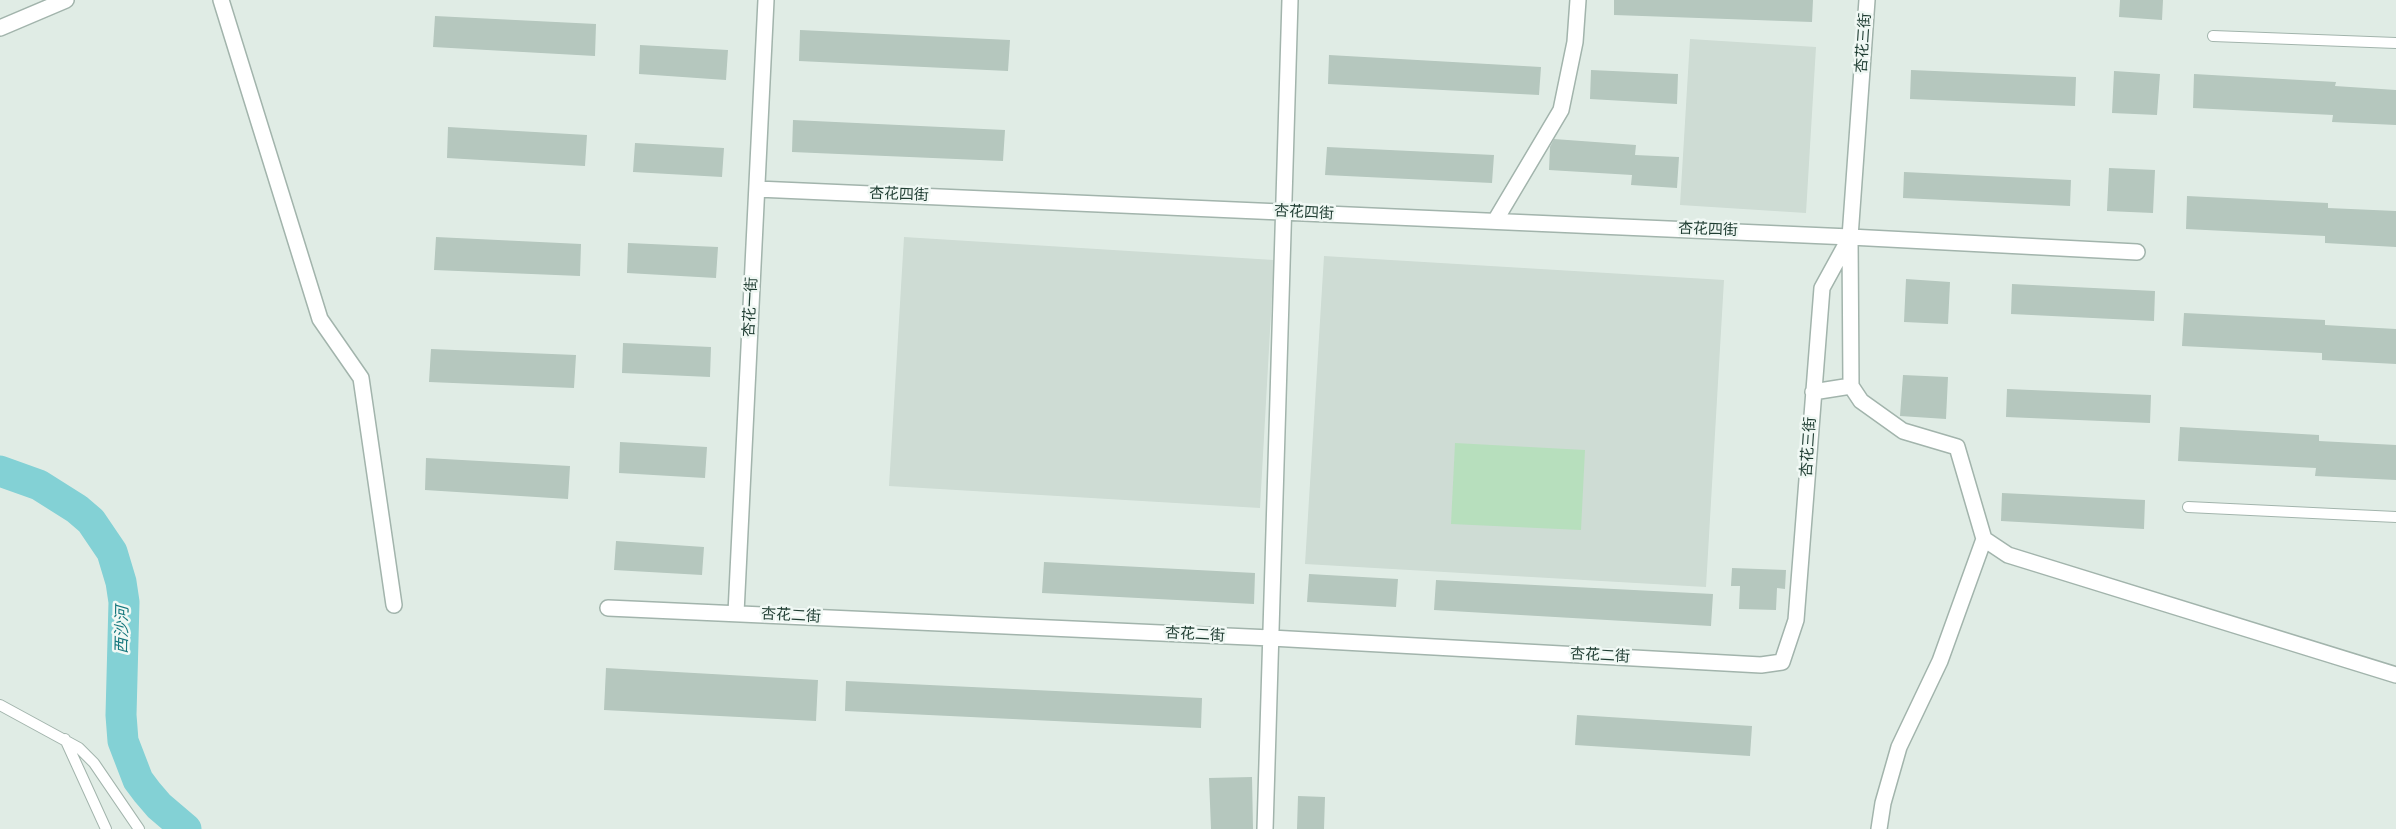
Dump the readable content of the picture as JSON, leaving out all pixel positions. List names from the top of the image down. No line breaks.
{"streets":{"street":["杏花三街","杏花四街","杏花一街","杏花二街"]},"crossings":[["杏花三街","杏花四街"],["杏花三街","杏花二街"],["杏花四街","杏花一街"],["杏花一街","杏花二街"]],"water":["西沙河"]}
